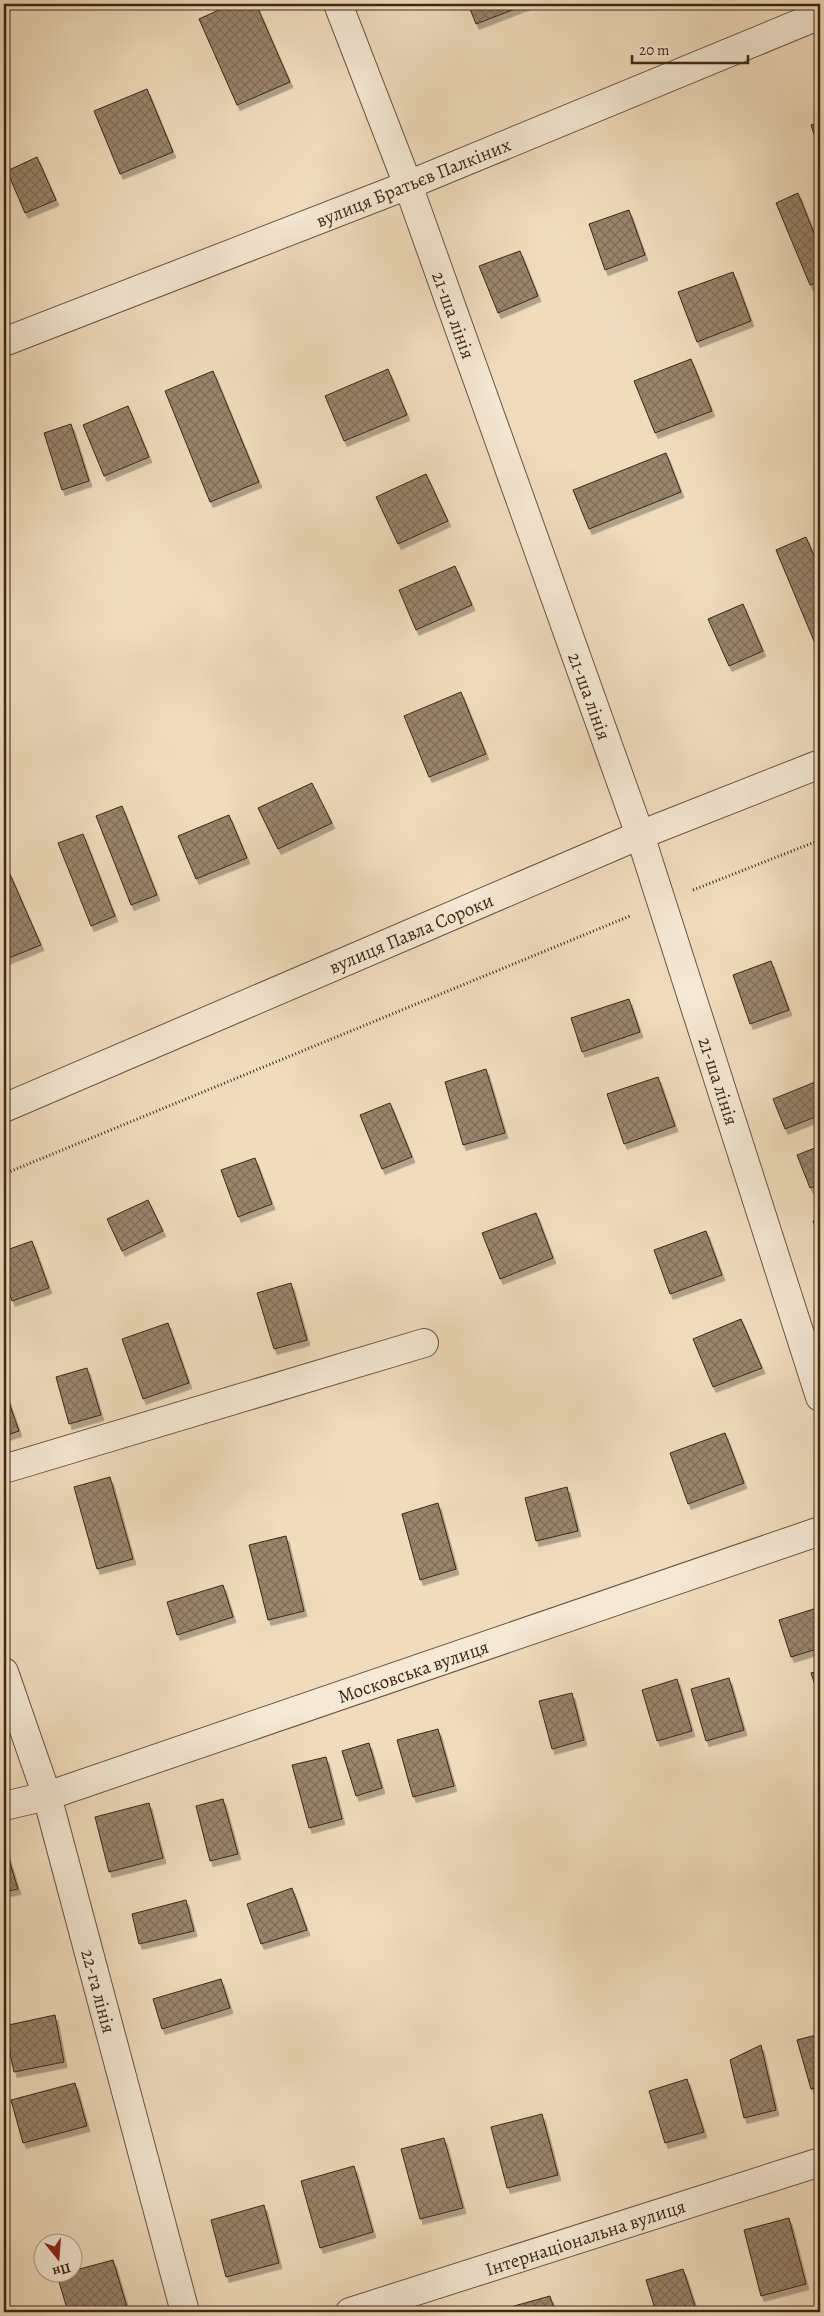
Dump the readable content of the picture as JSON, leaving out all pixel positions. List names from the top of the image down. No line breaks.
{"streets":{"street":["вулиця Братьєв Палкіних","21-ша лінія","вулиця Павла Сороки","Московська вулиця","22-га лінія","Інтернаціональна вулиця"]},"crossings":[["вулиця Братьєв Палкіних","21-ша лінія"],["21-ша лінія","вулиця Павла Сороки"],["Московська вулиця","22-га лінія"]],"scale_bar":"20 m","north":"bottom"}
